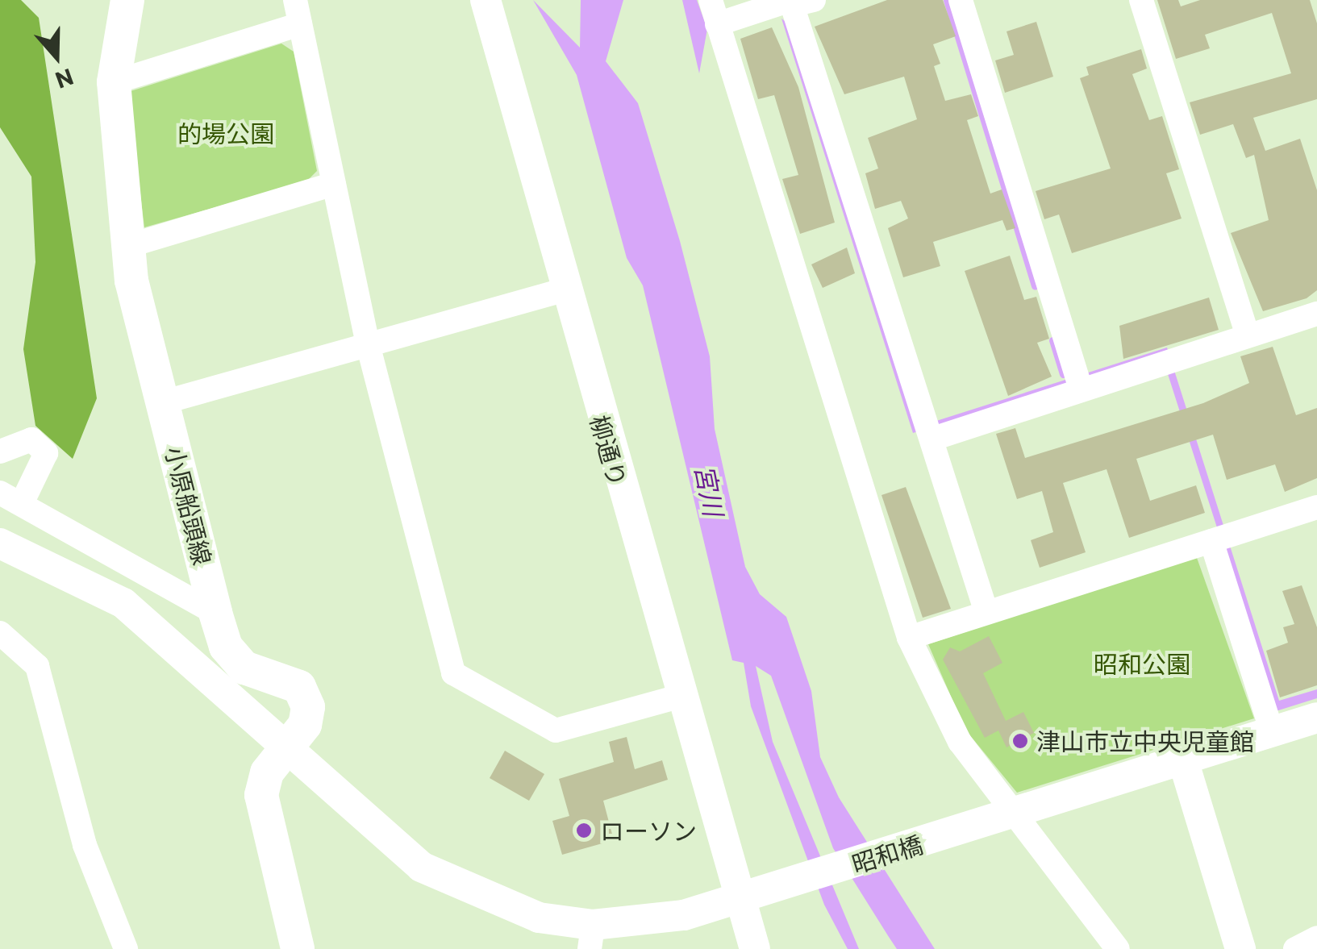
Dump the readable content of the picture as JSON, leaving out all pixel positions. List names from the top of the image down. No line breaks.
{"streets":{"main road":["小原船頭線"],"street":["柳通り","昭和橋"]},"crossings":[["柳通り","昭和橋"],["小原船頭線","昭和橋"]],"water":["宮川"],"parks":["的場公園","昭和公園"],"places":["津山市立中央児童館","ローソン"],"north":"bottom"}
